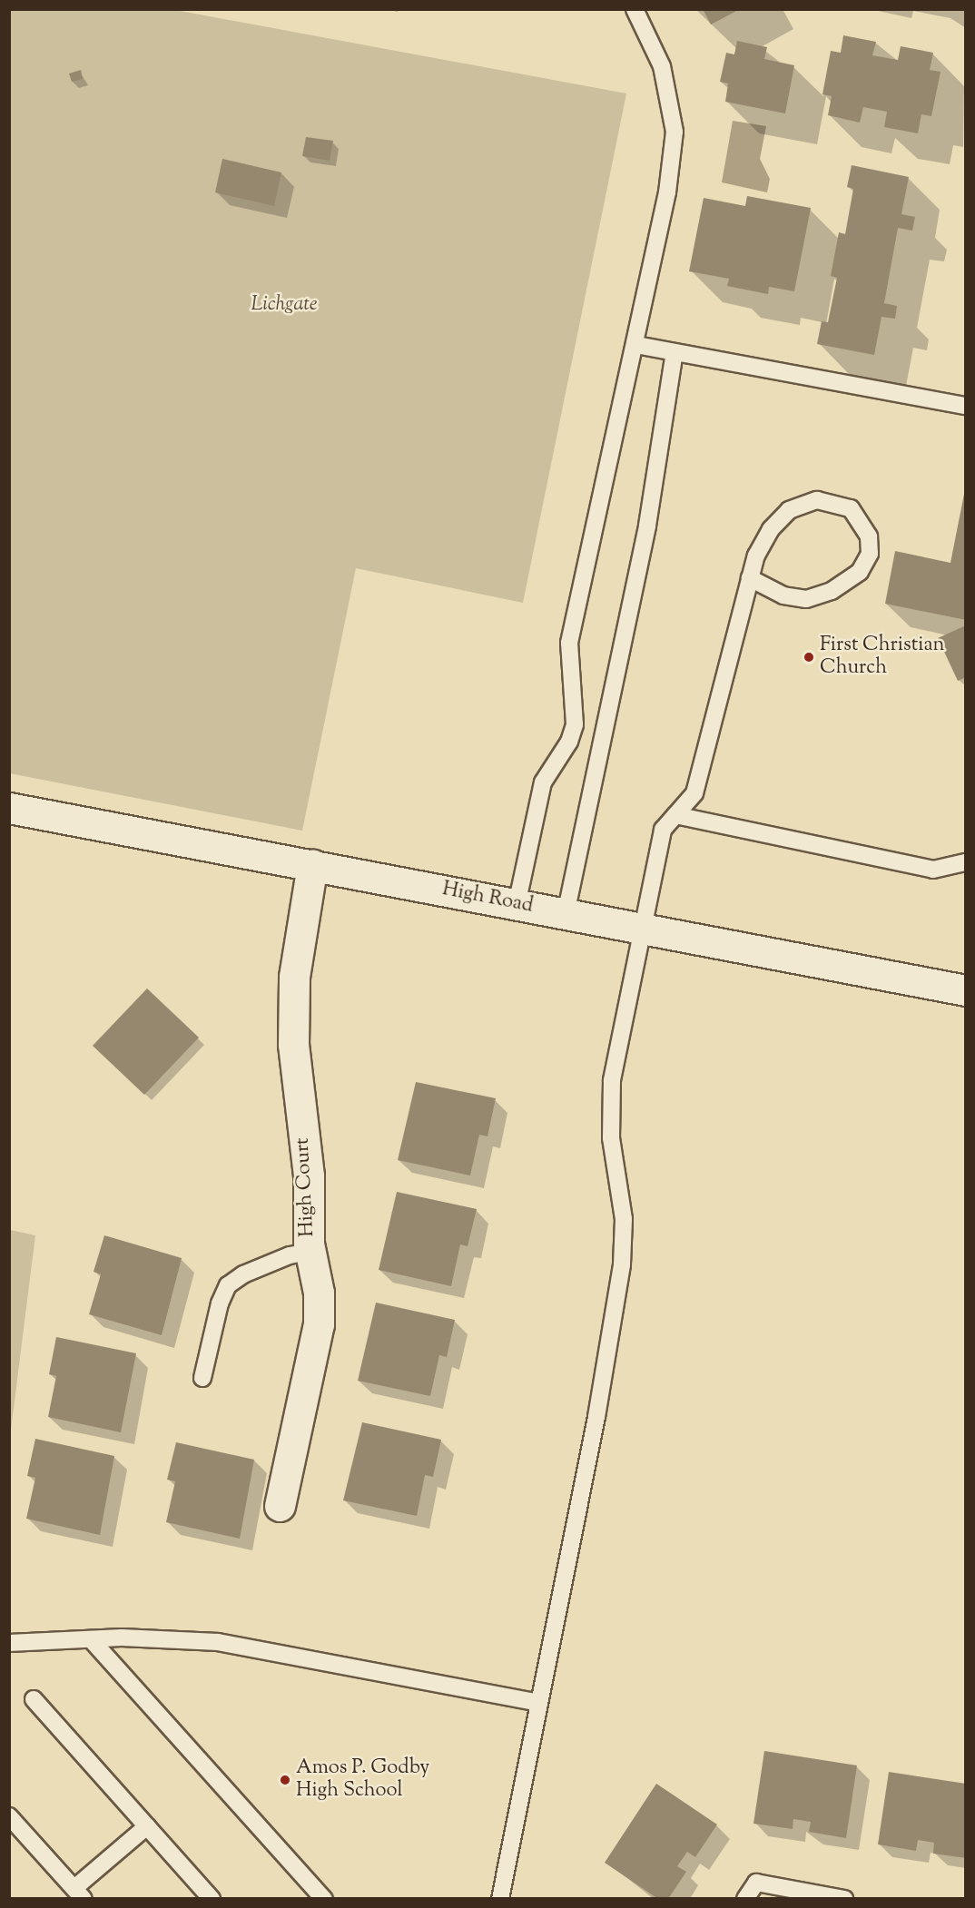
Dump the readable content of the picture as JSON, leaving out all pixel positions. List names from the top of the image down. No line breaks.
{"streets":{"street":["High Road","High Court"]},"crossings":[["High Road","High Court"]],"parks":["Lichgate"],"places":["First Christian Church","Amos P. Godby High School"]}
